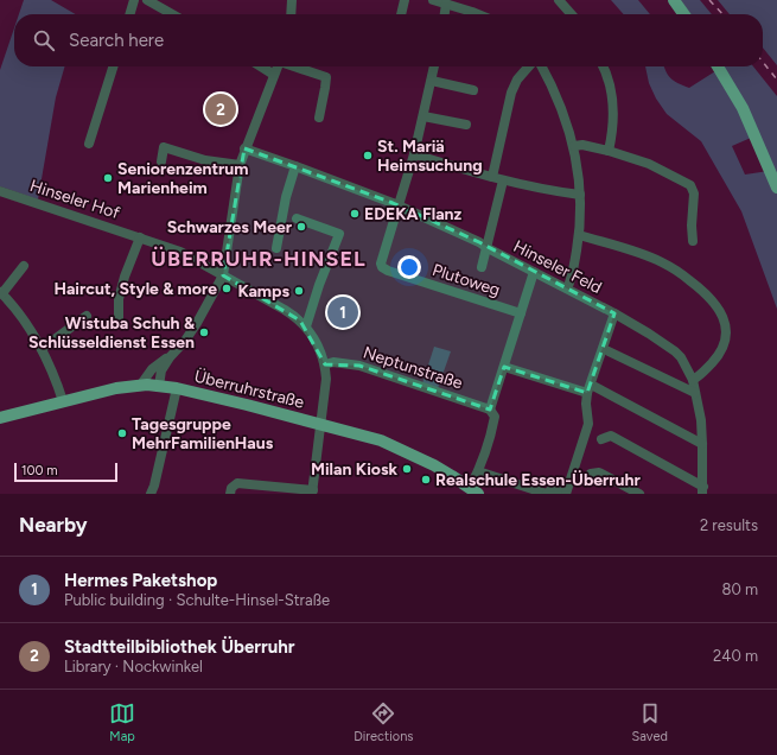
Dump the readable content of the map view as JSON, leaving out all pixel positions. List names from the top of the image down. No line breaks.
{"streets":{"main road":["Überruhrstraße"],"street":["Hinseler Hof","Hinseler Feld","Plutoweg","Neptunstraße"]},"crossings":[["Hinseler Hof","Neptunstraße"],["Hinseler Feld","Plutoweg"]],"districts":["ÜBERRUHR-HINSEL"],"places":["St. Mariä Heimsuchung","Seniorenzentrum Marienheim","EDEKA Flanz","Schwarzes Meer","Haircut, Style & more","Kamps","Wistuba Schuh & Schlüsseldienst Essen","Tagesgruppe MehrFamilienHaus","Milan Kiosk","Realschule Essen-Überruhr"],"scale_bar":"100 m","page":{"search":"Search here","pins":["2","1"],"scale":"100 m","heading":["Nearby","2 results"],"list":[{"mark":"1","name":"Hermes Paketshop","note":"Public building · Schulte-Hinsel-Straße","value":"80 m"},{"mark":"2","name":"Stadtteilbibliothek Überruhr","note":"Library · Nockwinkel","value":"240 m"}],"nav":["Map","Directions","Saved"]}}
